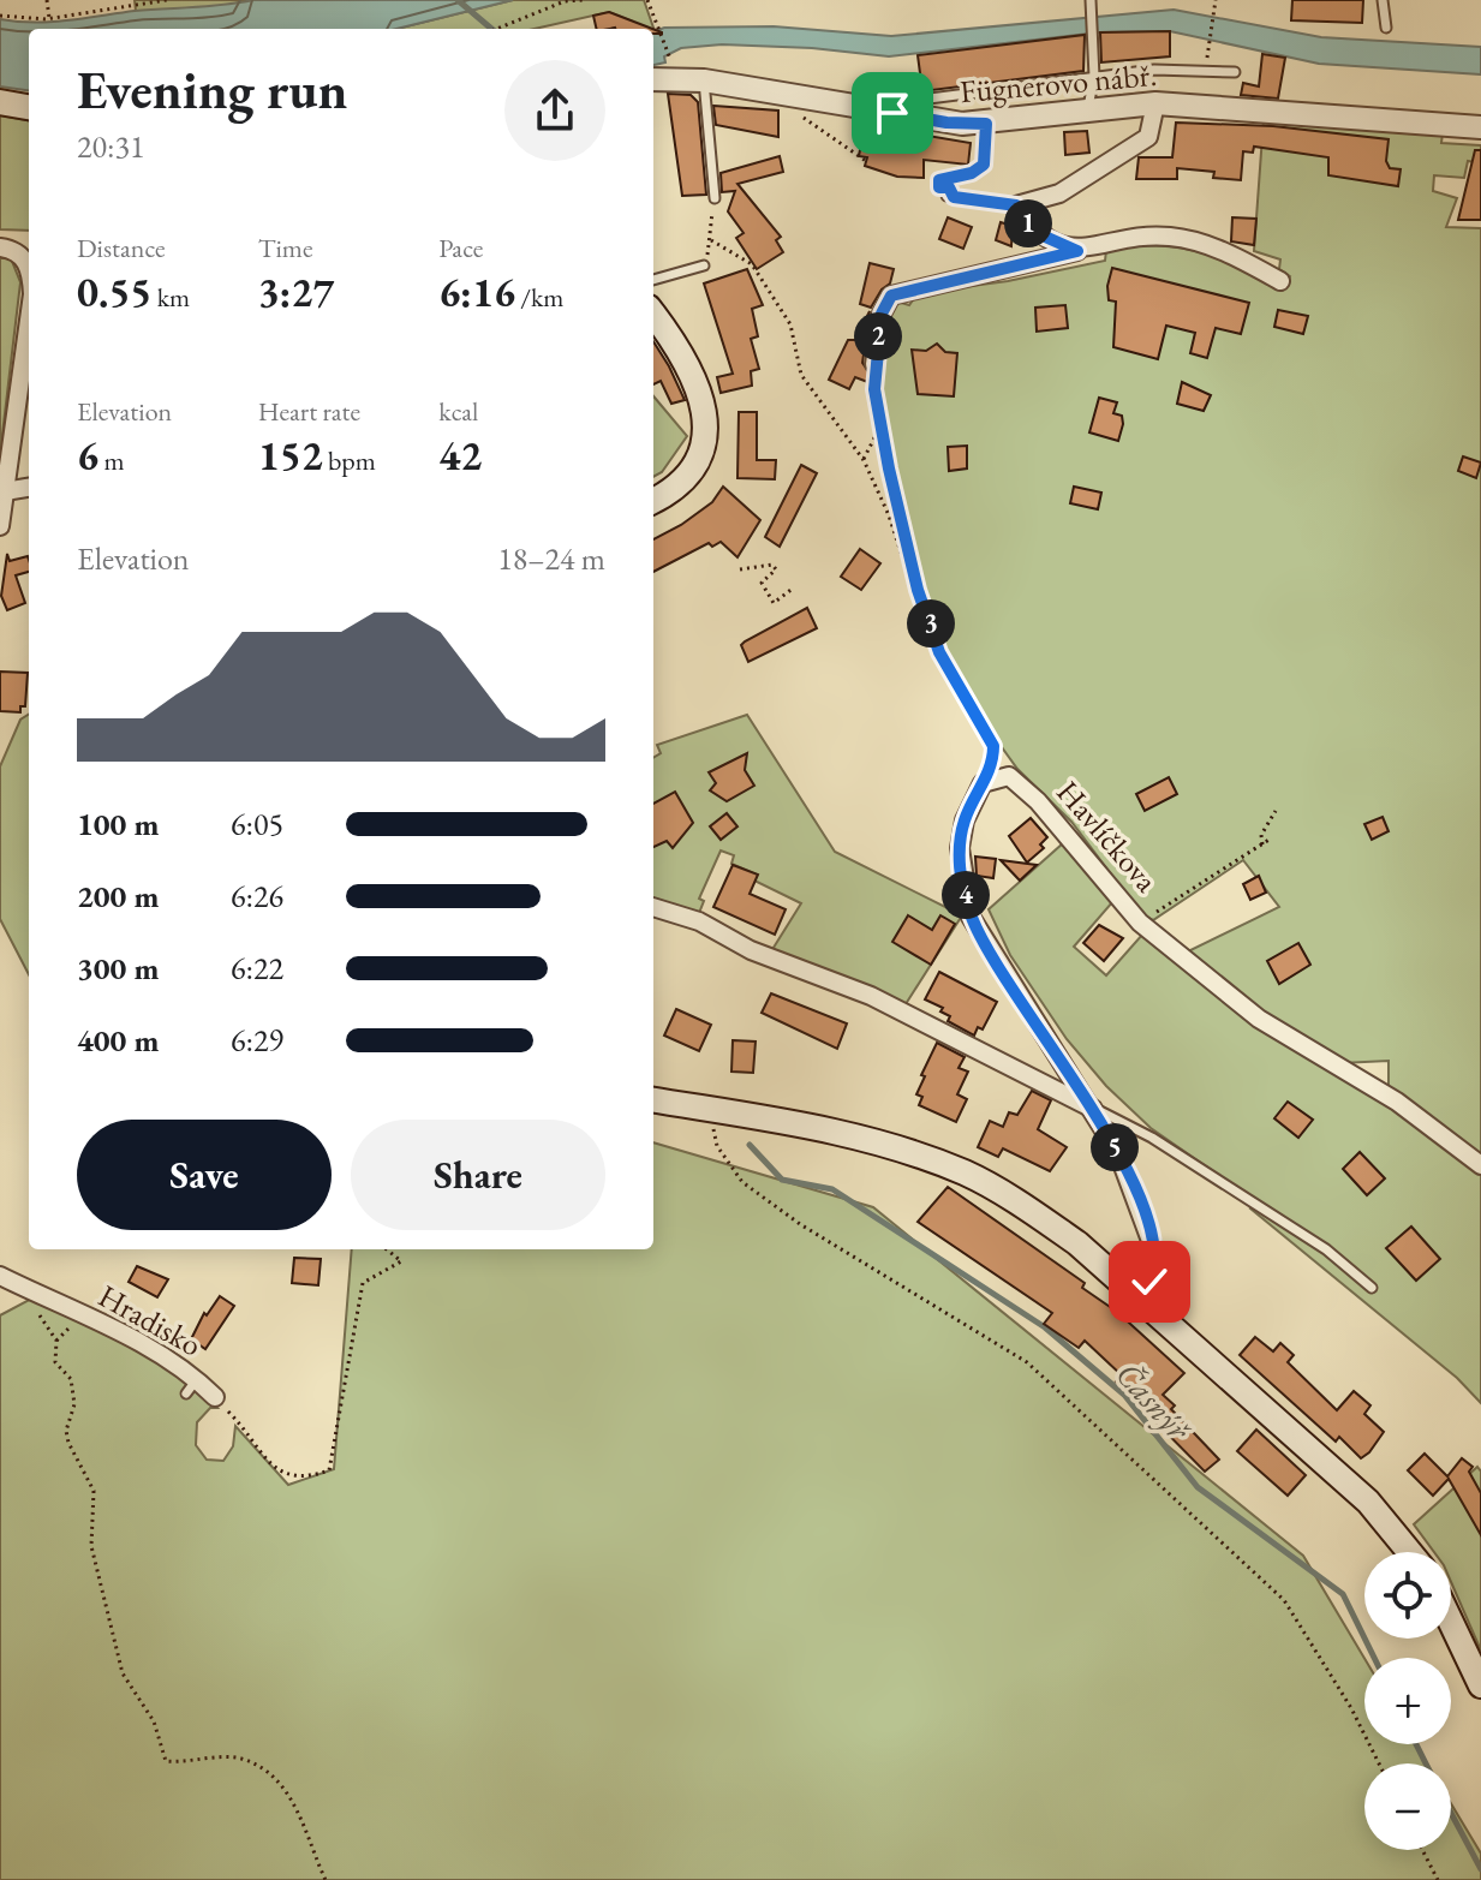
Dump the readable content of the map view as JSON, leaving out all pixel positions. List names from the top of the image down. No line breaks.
{"streets":{"street":["Fügnerovo nábř.","Havlíčkova","Hradisko"]},"water":["Časnýř"],"page":{"heading":["Evening run","20:31"],"stats":[["Distance","0.55 km"],["Time","3:27"],["Pace","6:16 /km"],["Elevation","6 m"],["Heart rate","152 bpm"],["kcal","42"]],"pins":["1","2","3","4","5"],"chart":["Elevation","18–24 m"],"list":[{"name":"100 m","note":"6:05"},{"name":"200 m","note":"6:26"},{"name":"300 m","note":"6:22"},{"name":"400 m","note":"6:29"}],"buttons":["Save","Share"],"map_buttons":["+","−"]}}
